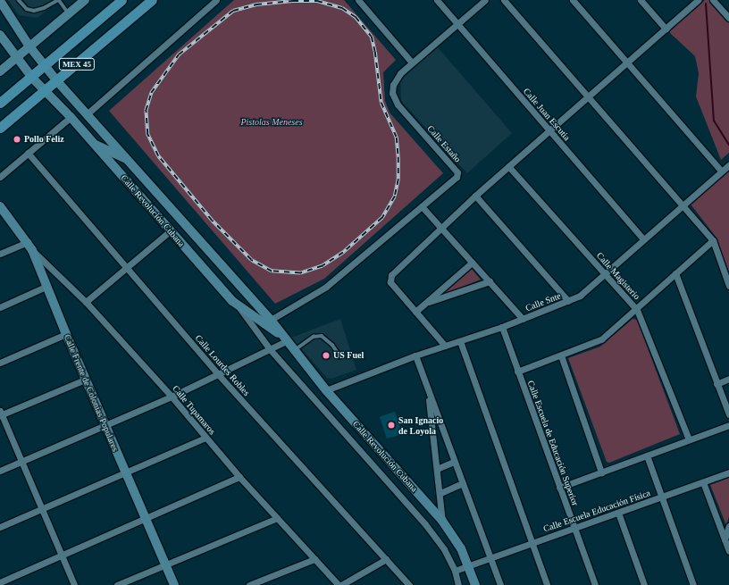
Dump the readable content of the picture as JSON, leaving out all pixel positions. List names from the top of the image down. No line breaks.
{"streets":{"main road":["MEX 45"],"street":["Calle Juan Escutia","Calle Estaño","Calle Revolución Cubana","Calle Magisterio","Calle Snte","Calle Lourdes Robles","Calle Frente de Colonias Populares","Calle Tupamaros","Calle Escuela de Educación Superior","Calle Escuela Educación Física"]},"crossings":[["MEX 45","Calle Revolución Cubana"],["Calle Juan Escutia","Calle Estaño"],["Calle Juan Escutia","Calle Snte"],["Calle Estaño","Calle Revolución Cubana"],["Calle Revolución Cubana","Calle Snte"],["Calle Revolución Cubana","Calle Escuela Educación Física"],["Calle Magisterio","Calle Snte"],["Calle Snte","Calle Escuela de Educación Superior"],["Calle Frente de Colonias Populares","Calle Tupamaros"],["Calle Escuela de Educación Superior","Calle Escuela Educación Física"]],"parks":["Pistolas Meneses"],"places":["Pollo Feliz","US Fuel","San Ignacio de Loyola"]}
